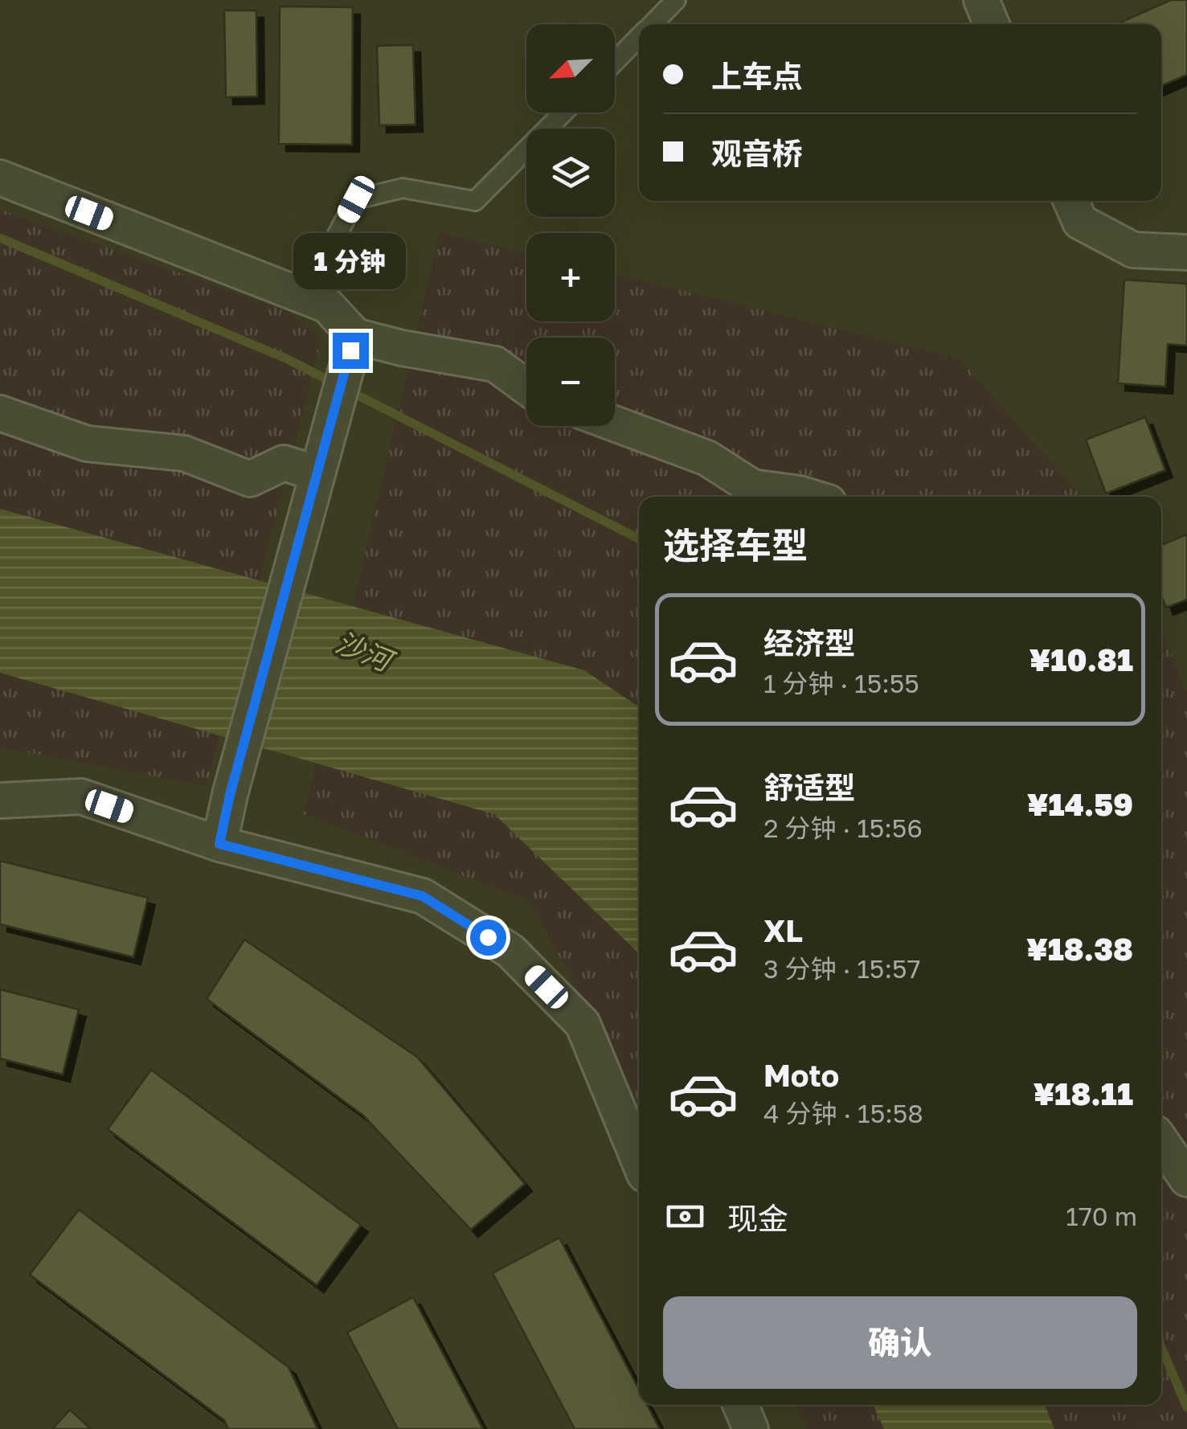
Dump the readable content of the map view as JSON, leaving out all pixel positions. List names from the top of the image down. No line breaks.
{"water":["沙河"],"north":"bottom left","page":{"map_buttons":["+","−"],"banner":["上车点","观音桥"],"bubble":"1 分钟","heading":"选择车型","list":[{"name":"经济型","note":"1 分钟 · 15:55","value":"¥10.81"},{"name":"舒适型","note":"2 分钟 · 15:56","value":"¥14.59"},{"name":"XL","note":"3 分钟 · 15:57","value":"¥18.38"},{"name":"Moto","note":"4 分钟 · 15:58","value":"¥18.11"}],"pay":["现金","170 m"],"buttons":"确认"}}
